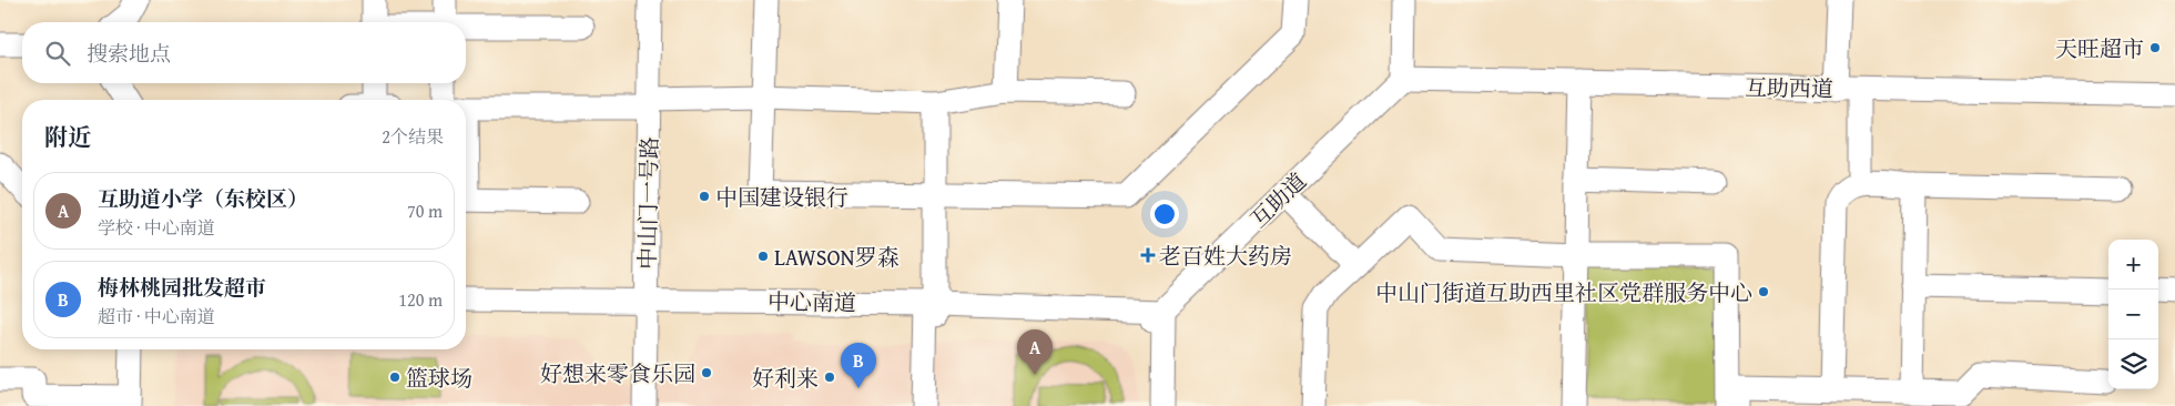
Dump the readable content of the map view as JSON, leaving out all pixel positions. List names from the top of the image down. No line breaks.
{"streets":{"street":["互助西道","互助道","中山门一号路","中心南道"]},"crossings":[["互助西道","互助道"],["互助道","中心南道"],["中山门一号路","中心南道"]],"places":{"other":["天旺超市","中国建设银行","LAWSON罗森","中山门街道互助西里社区党群服务中心","好想来零食乐园","篮球场","好利来"],"health":["老百姓大药房"]},"page":{"search":"搜索地点","heading":["附近","2个结果"],"list":[{"mark":"A","name":"互助道小学（东校区）","note":"学校 · 中心南道","value":"70 m"},{"mark":"B","name":"梅林桃园批发超市","note":"超市 · 中心南道","value":"120 m"}],"map_buttons":["+","−"],"pins":["A","B"]}}
